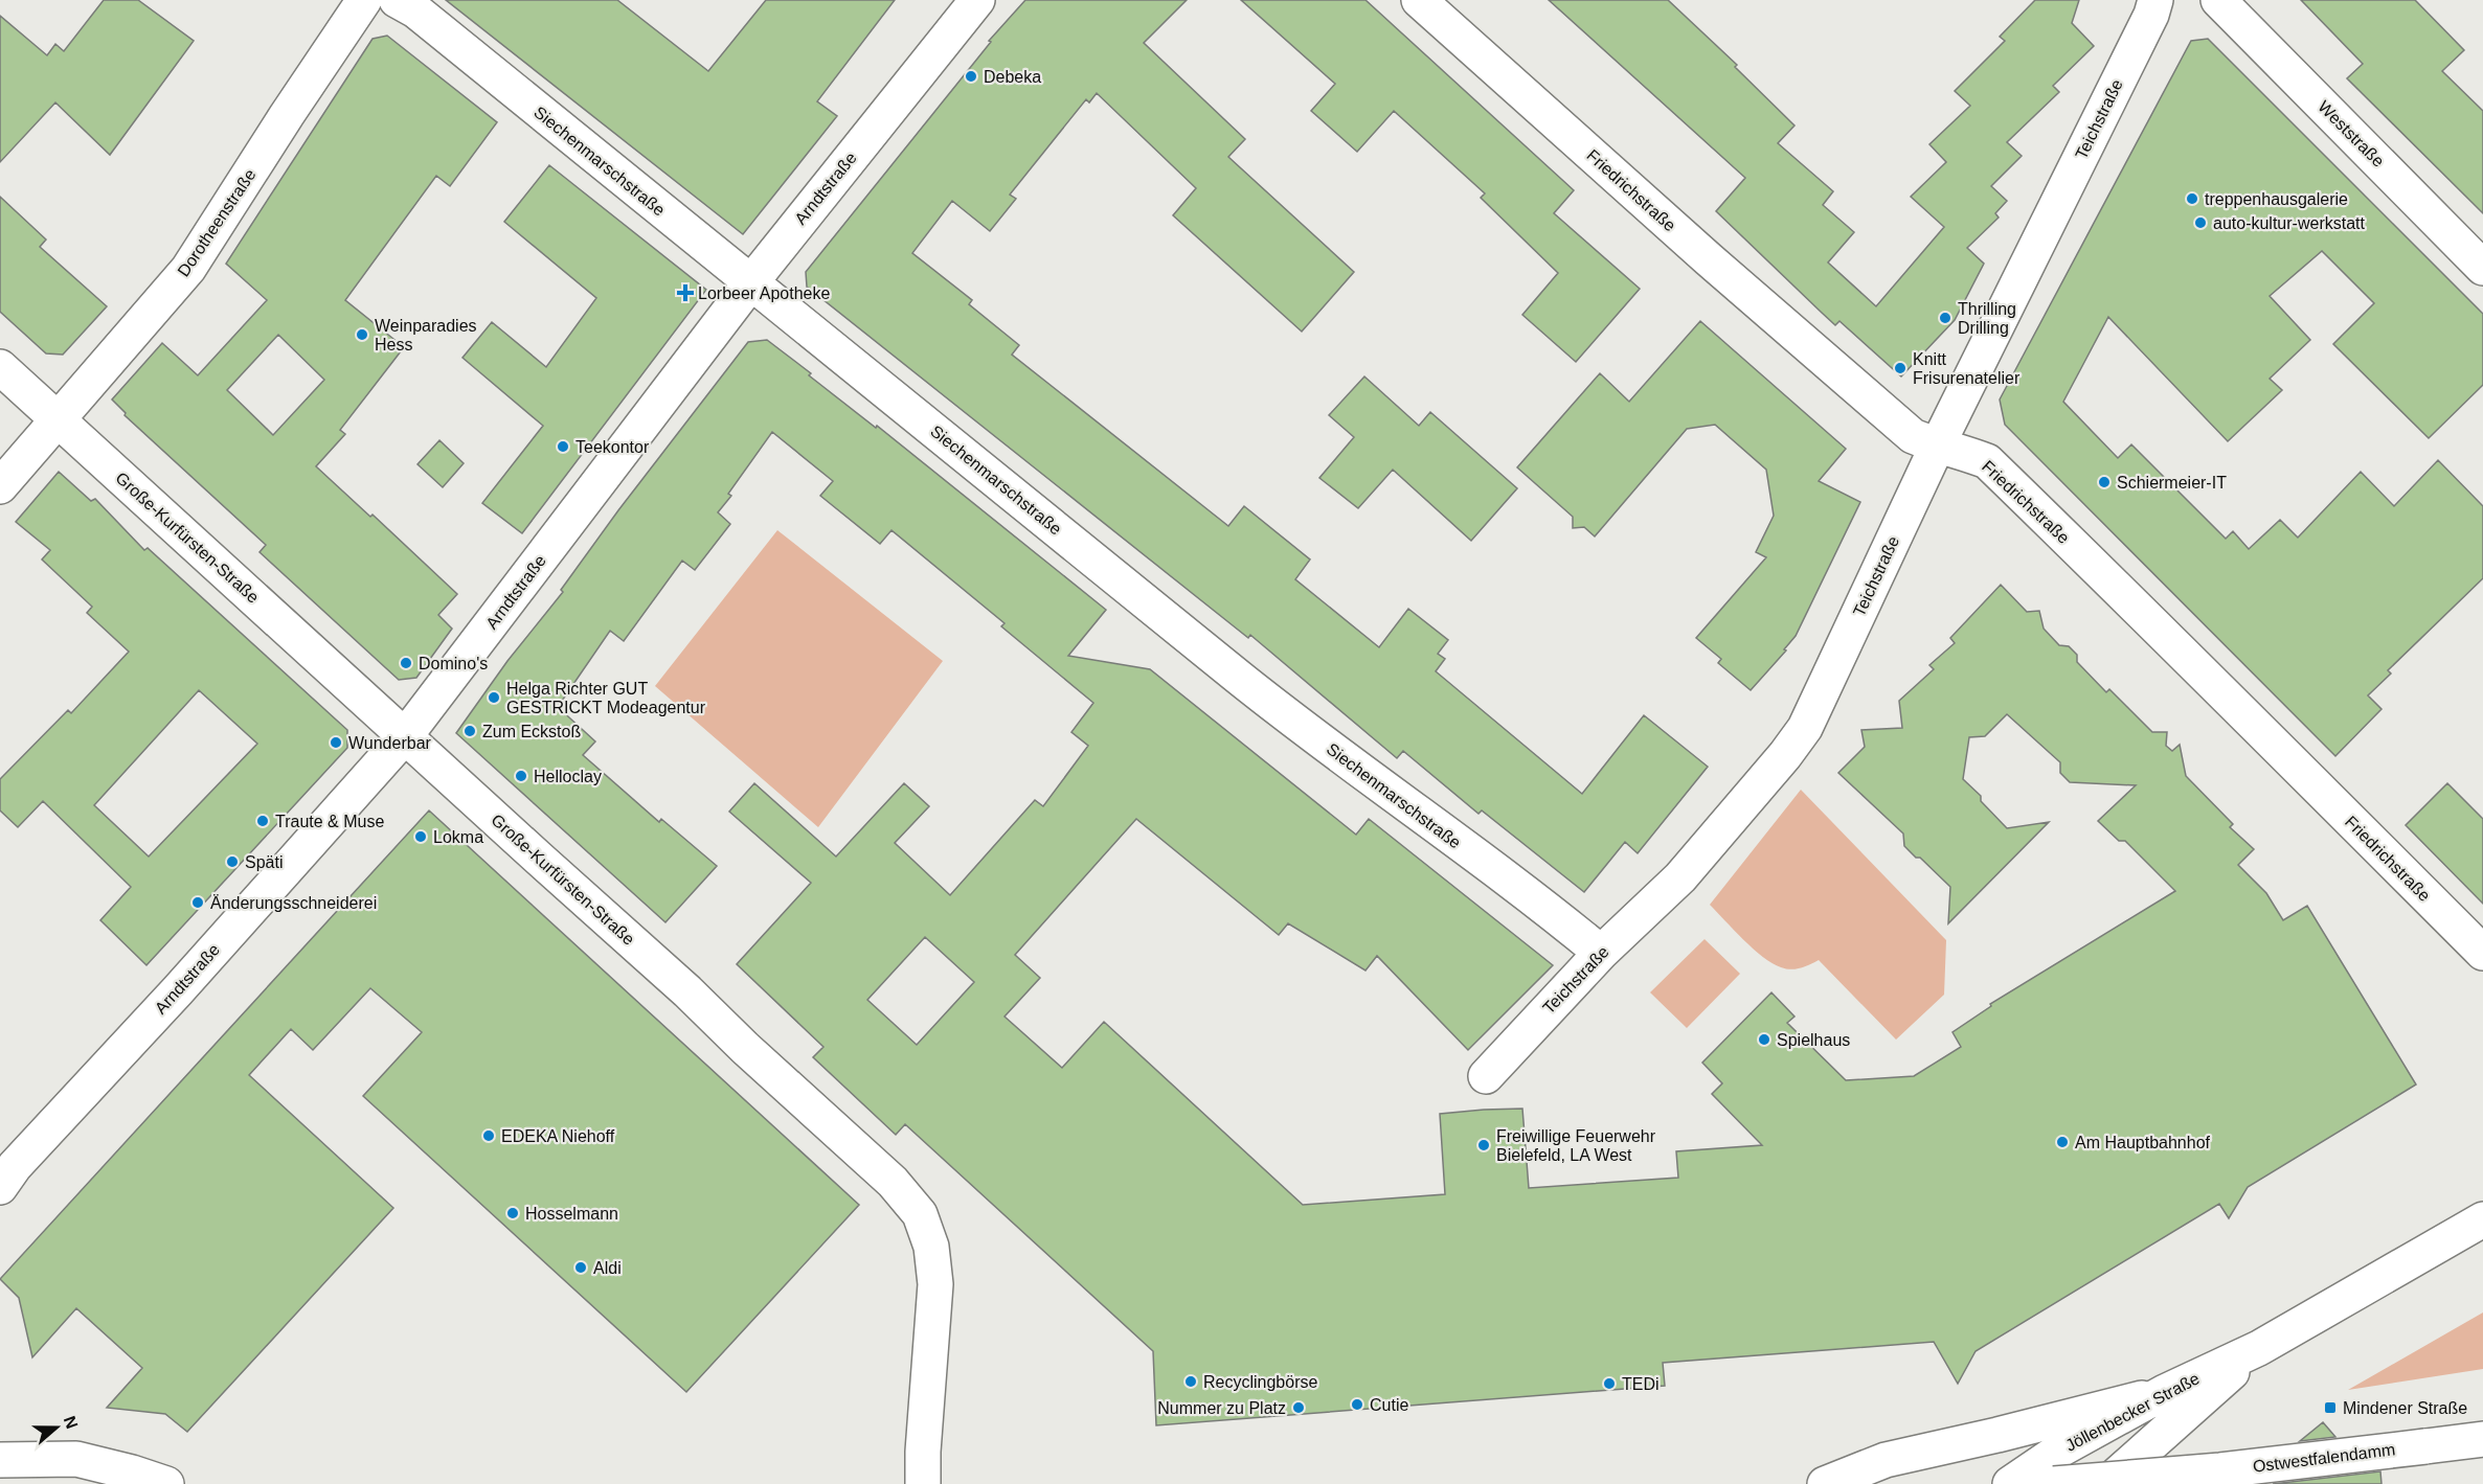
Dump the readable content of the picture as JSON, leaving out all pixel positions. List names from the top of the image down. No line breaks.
{"streets":{"main road":["Teichstraße","Weststraße","Siechenmarschstraße","Arndtstraße","Friedrichstraße","Dorotheenstraße","Große-Kurfürsten-Straße","Jöllenbecker Straße","Ostwestfalendamm"]},"crossings":[["Teichstraße","Siechenmarschstraße"],["Teichstraße","Friedrichstraße"],["Siechenmarschstraße","Arndtstraße"],["Arndtstraße","Große-Kurfürsten-Straße"],["Dorotheenstraße","Große-Kurfürsten-Straße"]],"places":{"other":["Debeka","treppenhausgalerie","auto-kultur-werkstatt","Thrilling Drilling","Weinparadies Hess","Knitt Frisurenatelier","Teekontor","Schiermeier-IT","Domino's","Helga Richter GUT GESTRICKT Modeagentur","Zum Eckstoß","Wunderbar","Helloclay","Traute & Muse","Lokma","Späti","Änderungsschneiderei","Spielhaus","EDEKA Niehoff","Am Hauptbahnhof","Freiwillige Feuerwehr Bielefeld, LA West","Hosselmann","Aldi","Recyclingbörse","TEDi","Cutie","Nummer zu Platz"],"health":["Lorbeer Apotheke"],"transit":["Mindener Straße"]},"north":"right"}
